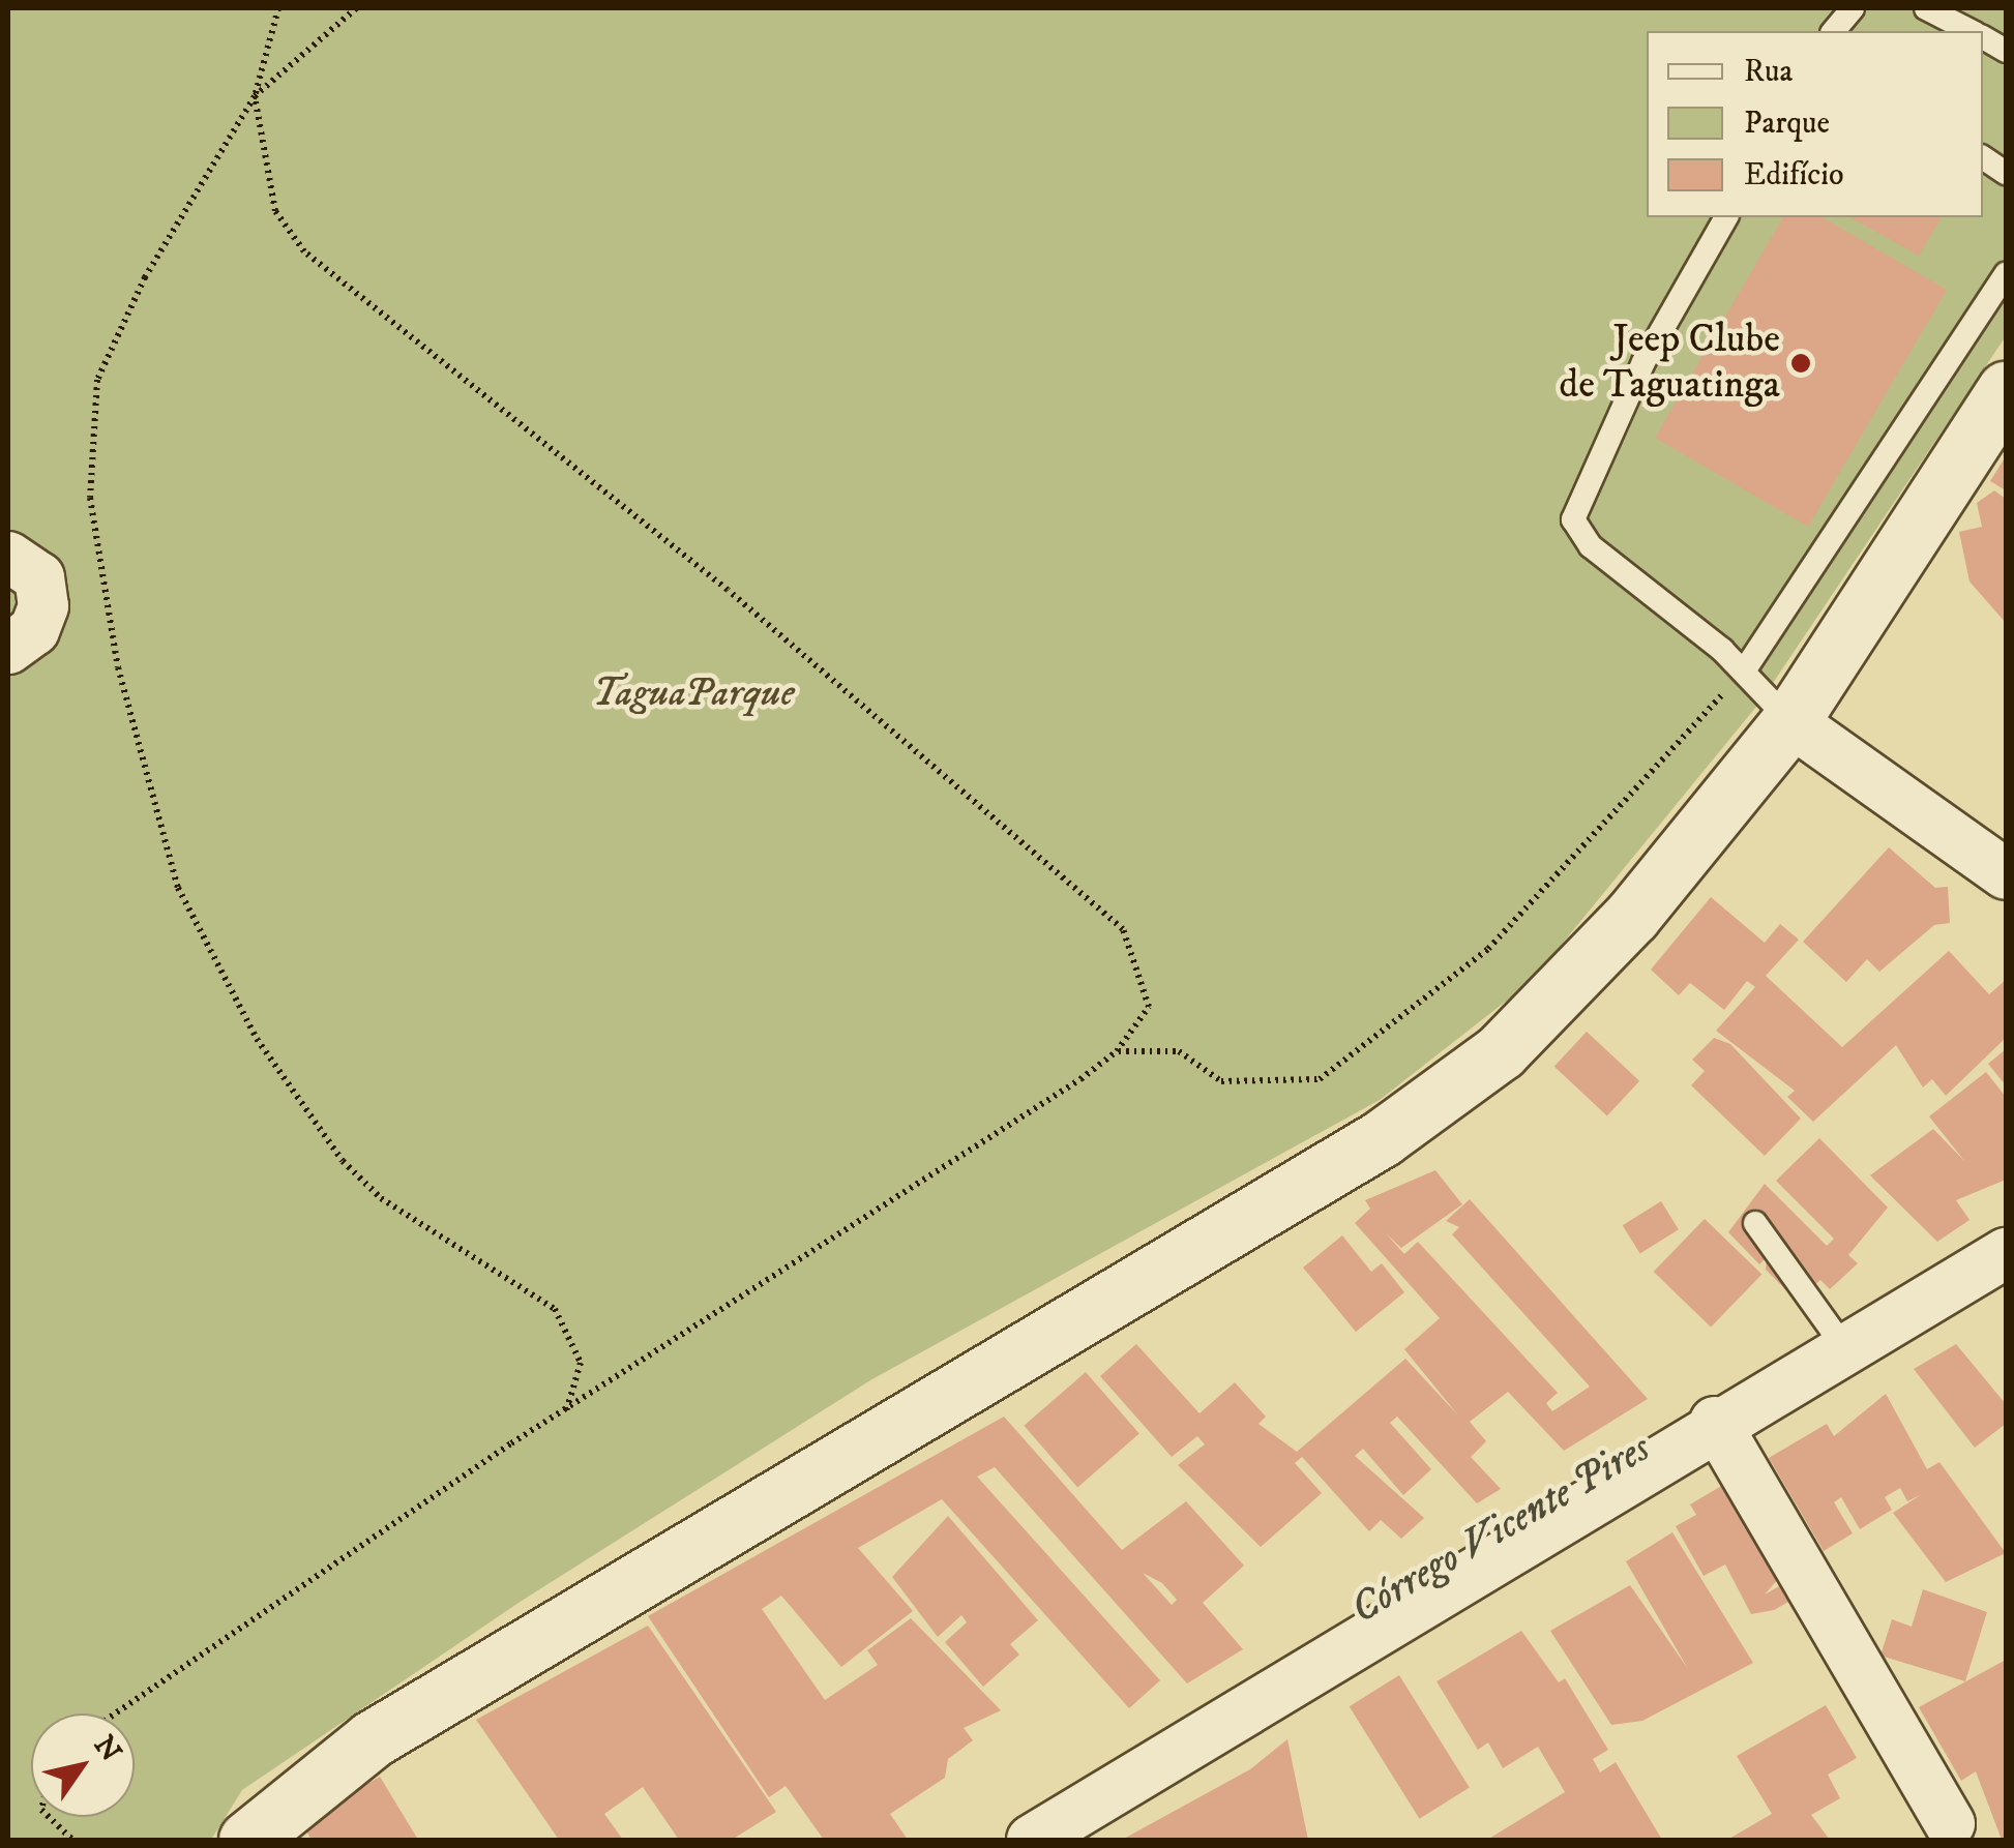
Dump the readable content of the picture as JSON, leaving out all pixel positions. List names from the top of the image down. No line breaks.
{"water":["Córrego Vicente Pires"],"parks":["TaguaParque"],"places":["Jeep Clube de Taguatinga"],"legend":["Rua","Parque","Edifício"],"north":"top right"}
